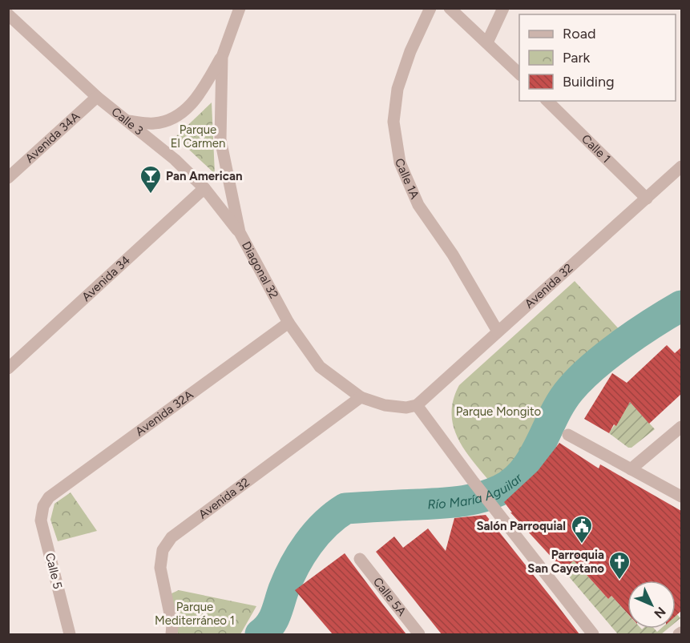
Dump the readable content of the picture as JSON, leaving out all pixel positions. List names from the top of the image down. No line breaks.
{"streets":{"street":["Calle 3","Avenida 34A","Calle 1","Calle 1A","Diagonal 32","Avenida 34","Avenida 32","Avenida 32A","Calle 5","Calle 5A"]},"crossings":[["Calle 3","Avenida 34A"],["Calle 3","Diagonal 32"],["Calle 3","Avenida 34"],["Calle 1","Avenida 32"],["Calle 1A","Avenida 32"],["Diagonal 32","Avenida 32"],["Diagonal 32","Avenida 32A"],["Avenida 32A","Calle 5"]],"water":["Río María Aguilar"],"parks":["Parque El Carmen","Parque Mongito","Parque Mediterráneo 1"],"places":{"bar":["Pan American"],"public building":["Salón Parroquial"],"church":["Parroquia San Cayetano"]},"legend":["Road","Park","Building"],"north":"bottom right"}
